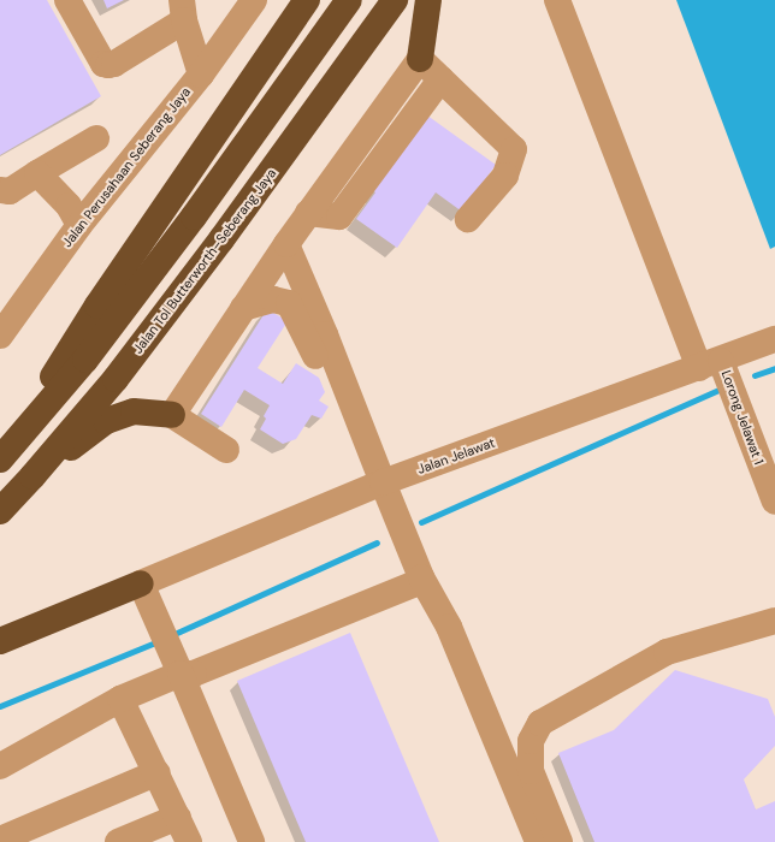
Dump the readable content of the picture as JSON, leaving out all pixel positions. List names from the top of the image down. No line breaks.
{"streets":{"highway":["Jalan Tol Butterworth–Seberang Jaya"],"street":["Jalan Perusahaan Seberang Jaya","Lorong Jelawat 1","Jalan Jelawat"]},"crossings":[["Lorong Jelawat 1","Jalan Jelawat"]]}
